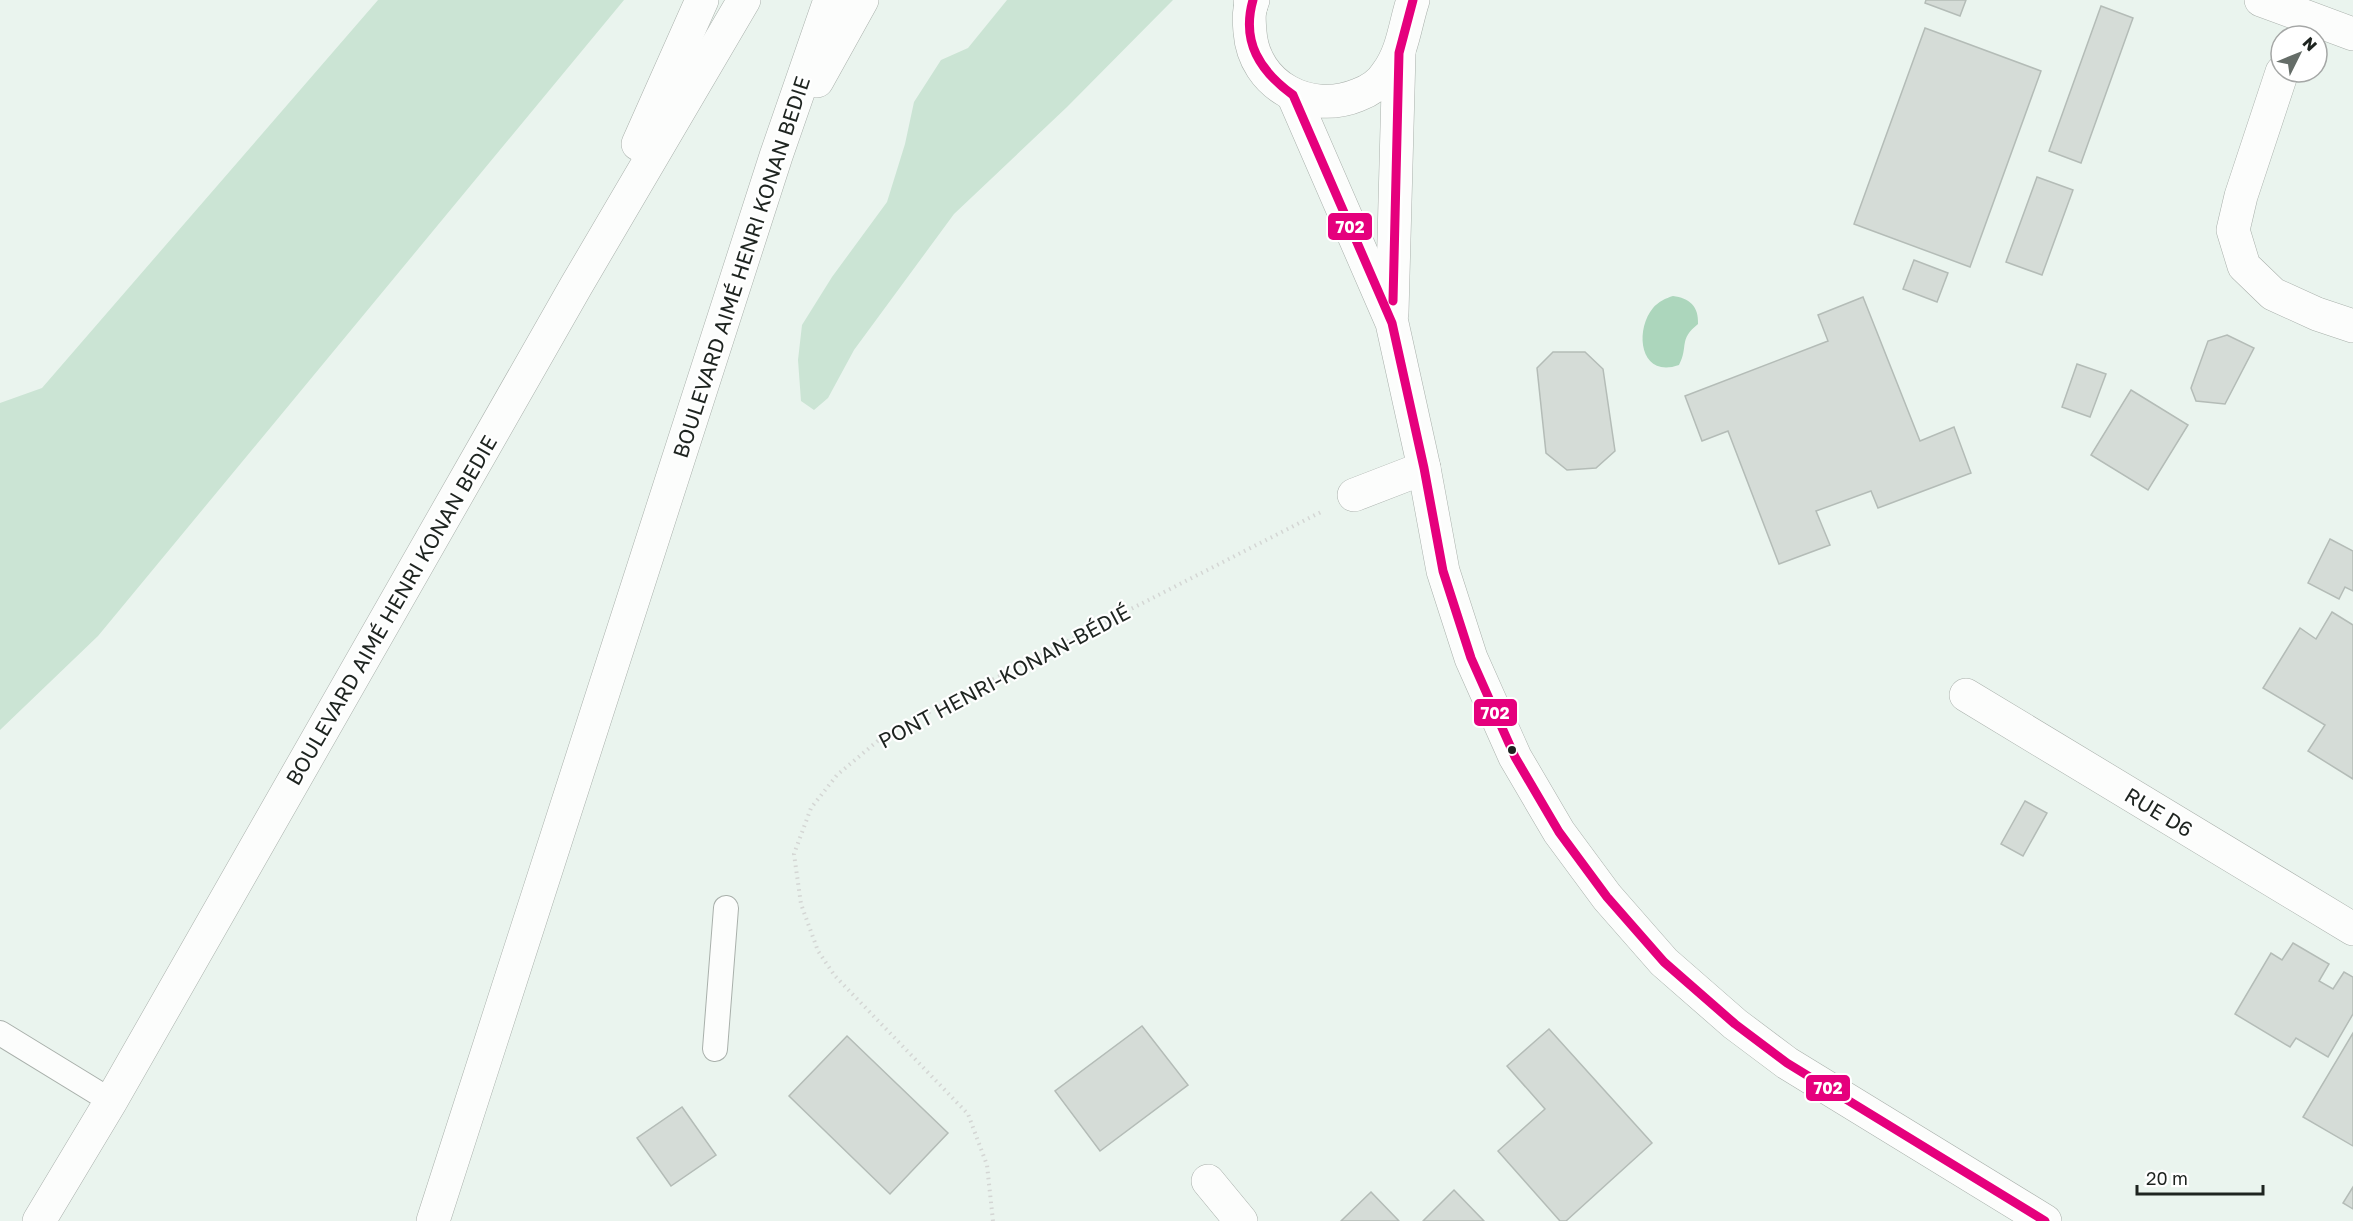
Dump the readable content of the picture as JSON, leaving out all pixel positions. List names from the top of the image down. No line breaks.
{"streets":{"main road":["BOULEVARD AIMÉ HENRI KONAN BEDIE","RUE D6"],"path":["PONT HENRI-KONAN-BÉDIÉ"]},"lines":["transit line 702"],"scale_bar":"20 m","north":"top right"}
